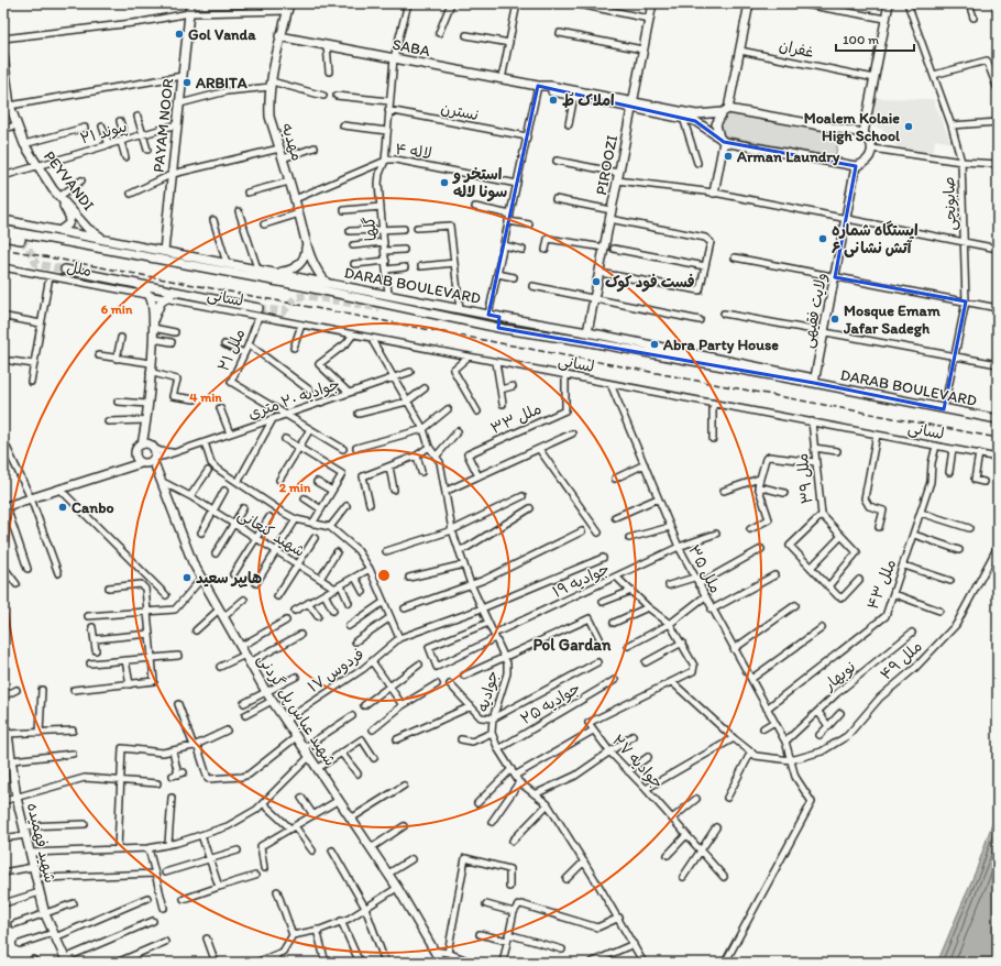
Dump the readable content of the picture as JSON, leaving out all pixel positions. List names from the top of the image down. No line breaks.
{"streets":{"street":["SABA","غفران","نسترن","PAYAM NOOR","پیوند ۲۱","مهدیه","لاله ۴","PIROOZI","PEYVANDI","صابونچی","گلها","ملل","DARAB BOULEVARD","لسانی","ولایت فقیهی","ملل ۲۱","جوادیه ۲۰ متری","ملل ۳۳","ملل ۳۹","شهید کنعانی","ملل ۳۵","جوادیه ۱۹","ملل ۴۳","ملل ۴۹","فردوس ۱۷","نوبهار","جوادیه","جوادیه ۲۵","شهید عباس پل گردنی","جوادیه ۲۷","شهید فهمیده"]},"crossings":[["SABA","مهدیه"],["SABA","PIROOZI"],["SABA","گلها"],["نسترن","گلها"],["PAYAM NOOR","پیوند ۲۱"],["PAYAM NOOR","DARAB BOULEVARD"],["پیوند ۲۱","PEYVANDI"],["مهدیه","DARAB BOULEVARD"],["لاله ۴","گلها"],["PIROOZI","DARAB BOULEVARD"],["PEYVANDI","DARAB BOULEVARD"],["صابونچی","DARAB BOULEVARD"],["گلها","DARAB BOULEVARD"],["ملل","لسانی"],["DARAB BOULEVARD","ولایت فقیهی"],["لسانی","ملل ۲۱"],["لسانی","ملل ۳۳"],["لسانی","ملل ۳۹"],["لسانی","ملل ۳۵"],["لسانی","ملل ۴۳"],["لسانی","جوادیه"],["ملل ۲۱","جوادیه ۲۰ متری"],["جوادیه ۲۰ متری","جوادیه"],["جوادیه ۲۰ متری","شهید عباس پل گردنی"],["شهید کنعانی","شهید عباس پل گردنی"],["ملل ۳۵","جوادیه ۱۹"],["ملل ۳۵","ملل ۴۳"],["ملل ۳۵","ملل ۴۹"],["ملل ۳۵","نوبهار"],["جوادیه ۱۹","جوادیه"],["فردوس ۱۷","شهید عباس پل گردنی"],["جوادیه","جوادیه ۲۵"],["جوادیه","جوادیه ۲۷"]],"districts":["Pol Gardan"],"places":["Gol Vanda","ARBITA","املاک طُ","Moalem Kolaie High School","Arman Laundry","استخر و سونا لاله","ایستگاه شماره ۶ آتش نشانی","فست فود کوک","Mosque Emam Jafar Sadegh","Abra Party House","Canbo","هایپر سعید"],"scale_bar":"100 m","rings":["6 min","4 min","2 min"]}
